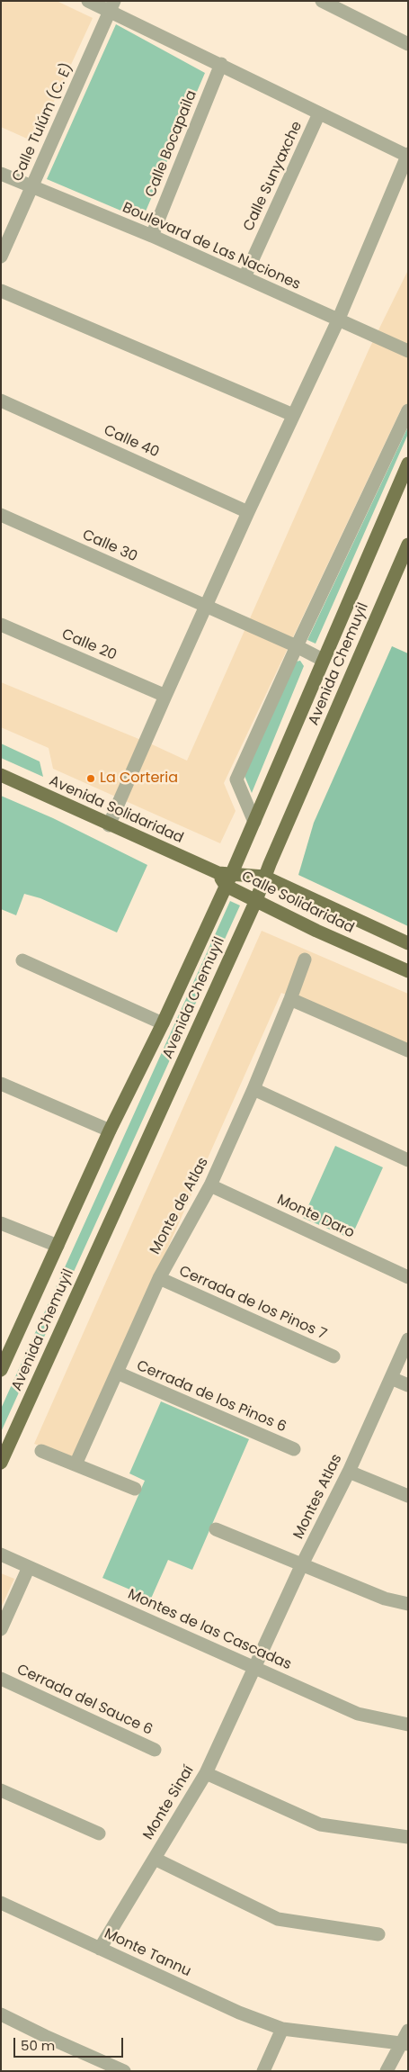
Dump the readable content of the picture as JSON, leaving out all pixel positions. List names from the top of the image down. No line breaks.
{"streets":{"main road":["Avenida Chemuyil","Avenida Solidaridad","Calle Solidaridad"],"street":["Calle Tulúm (C. E)","Calle Bocapaila","Calle Sunyaxche","Boulevard de Las Naciones","Calle 40","Calle 30","Calle 20","Monte de Atlas","Monte Daro","Cerrada de los Pinos 7","Cerrada de los Pinos 6","Montes Atlas","Montes de las Cascadas","Cerrada del Sauce 6","Monte Sinaí","Monte Tannu"]},"crossings":[["Calle Tulúm (C. E)","Boulevard de Las Naciones"],["Calle Bocapaila","Boulevard de Las Naciones"],["Calle Sunyaxche","Boulevard de Las Naciones"],["Calle 30","Avenida Chemuyil"],["Avenida Chemuyil","Avenida Solidaridad"],["Avenida Chemuyil","Calle Solidaridad"],["Avenida Solidaridad","Calle Solidaridad"],["Monte de Atlas","Monte Daro"],["Monte de Atlas","Cerrada de los Pinos 7"],["Monte de Atlas","Cerrada de los Pinos 6"],["Montes Atlas","Montes de las Cascadas"],["Montes Atlas","Monte Sinaí"],["Montes de las Cascadas","Monte Sinaí"],["Monte Sinaí","Monte Tannu"]],"places":["La Corteria"],"scale_bar":"50 m"}
